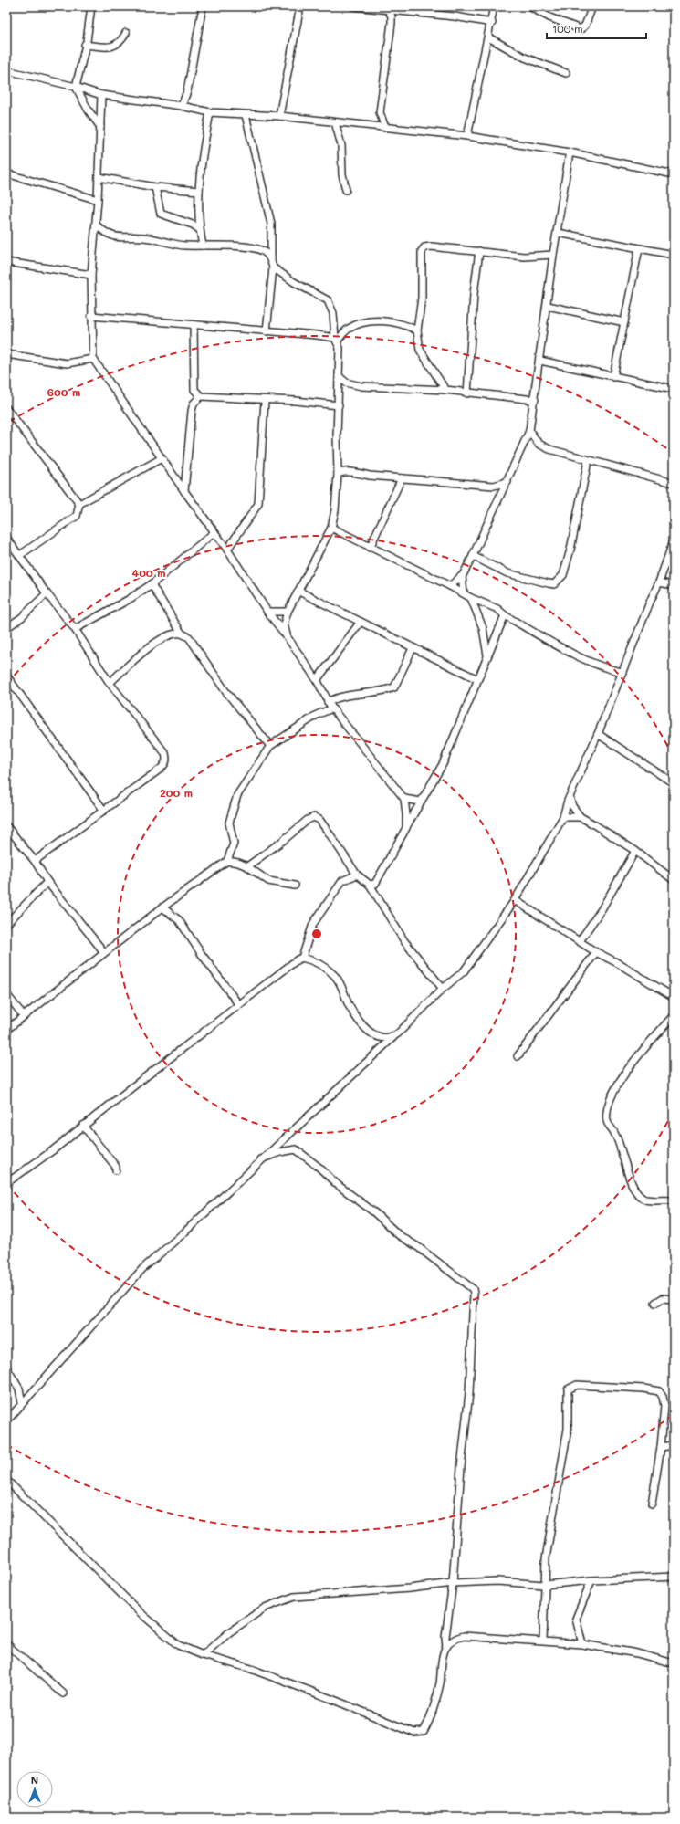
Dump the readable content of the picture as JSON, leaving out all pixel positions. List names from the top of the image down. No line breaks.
{"scale_bar":"100 m","north":"top","rings":["600 m","400 m","200 m"]}
